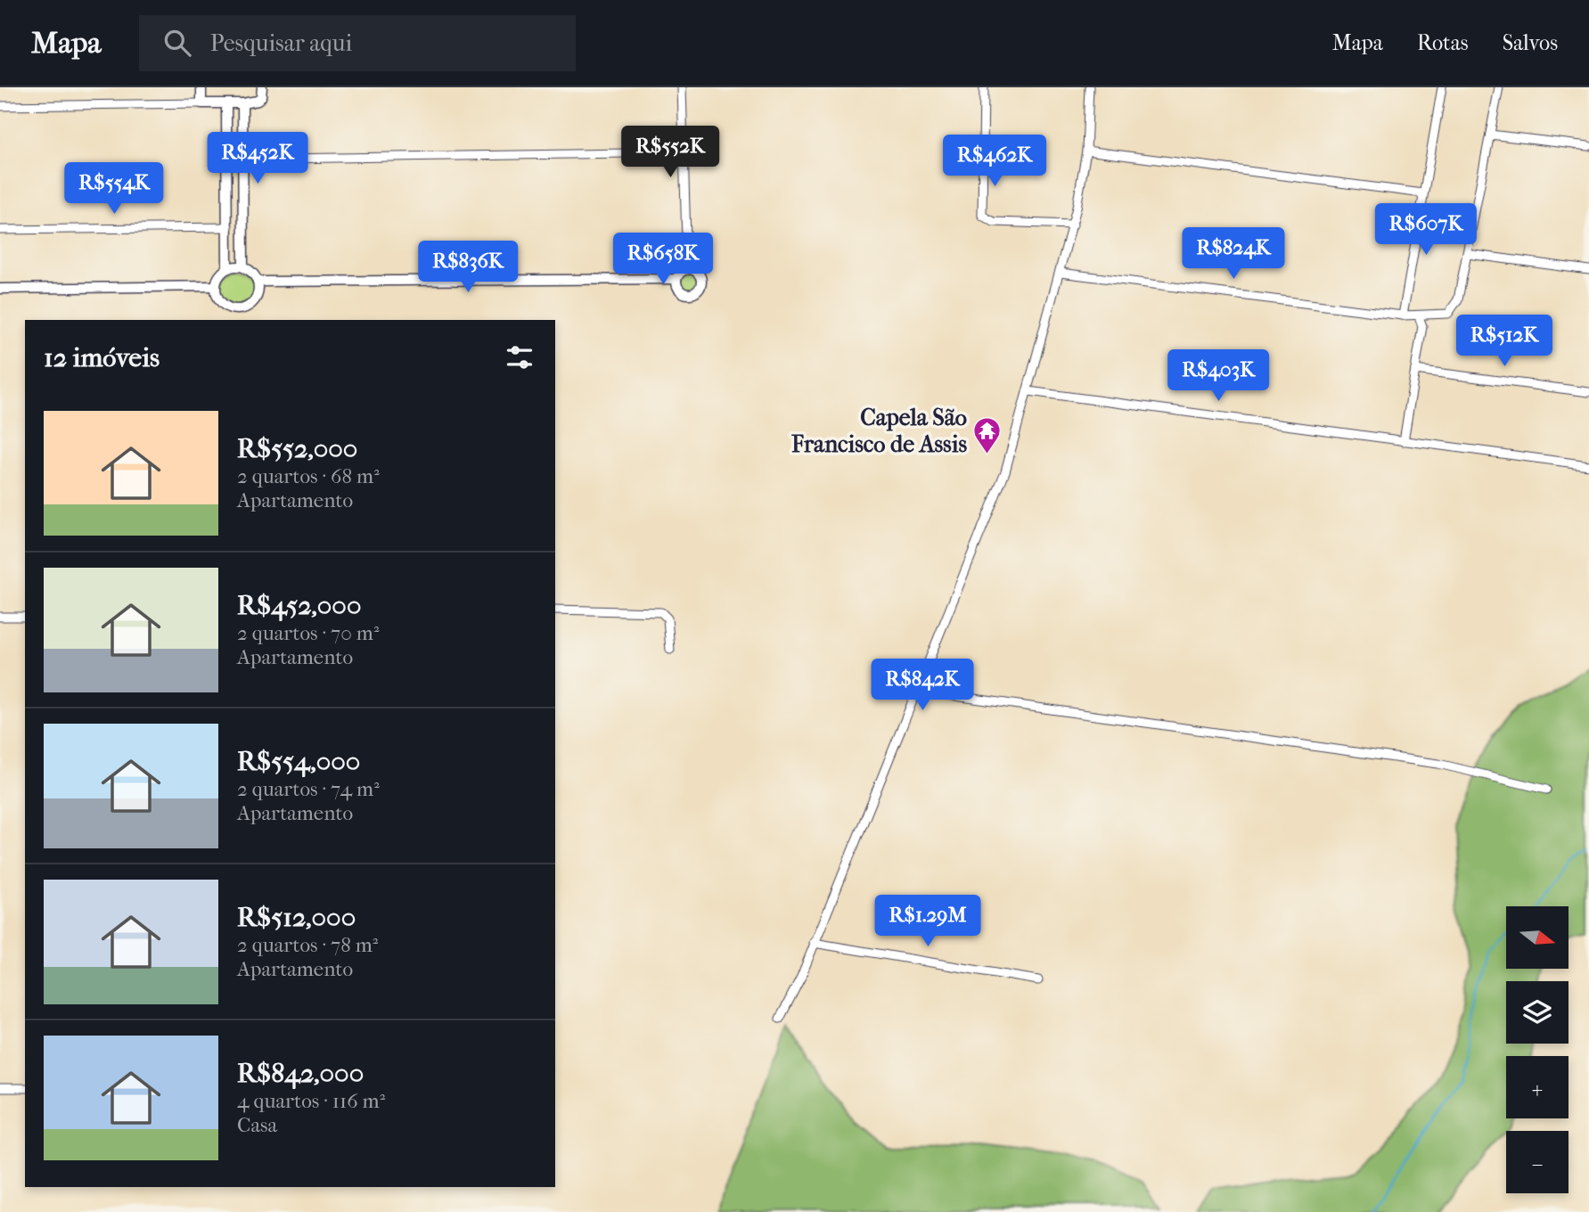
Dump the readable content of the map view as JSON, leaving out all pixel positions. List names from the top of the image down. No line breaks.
{"places":{"temple":["Capela São Francisco de Assis"]},"north":"right","page":{"header":"Mapa","search":"Pesquisar aqui","nav":["Mapa","Rotas","Salvos"],"price":["R$552K","R$452K","R$462K","R$554K","R$607K","R$824K","R$658K","R$836K","R$512K","R$403K","R$842K","R$1.29M"],"heading":"12 imóveis","list":[{"name":"R$552,000","note":"2 quartos · 68 m² · Apartamento"},{"name":"R$452,000","note":"2 quartos · 70 m² · Apartamento"},{"name":"R$554,000","note":"2 quartos · 74 m² · Apartamento"},{"name":"R$512,000","note":"2 quartos · 78 m² · Apartamento"},{"name":"R$842,000","note":"4 quartos · 116 m² · Casa"}],"map_buttons":["+","−"]}}
